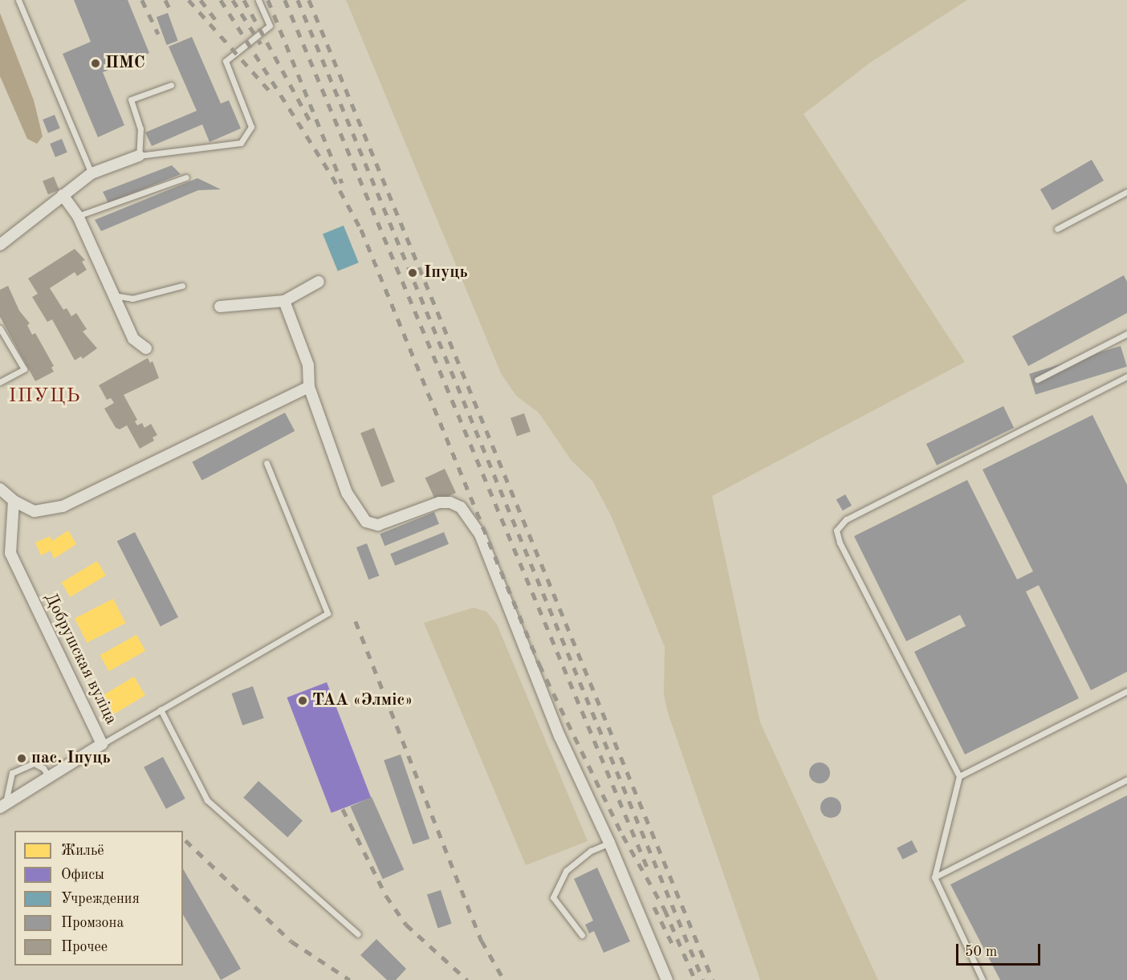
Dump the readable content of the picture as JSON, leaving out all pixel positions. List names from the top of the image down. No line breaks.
{"streets":{"street":["Добрушская вуліца"]},"districts":["ІПУЦЬ"],"places":["ПМС","Іпуць","ТАА «Элміс»","пас. Іпуць"],"legend":["Жильё","Офисы","Учреждения","Промзона","Прочее"],"scale_bar":"50 m"}
